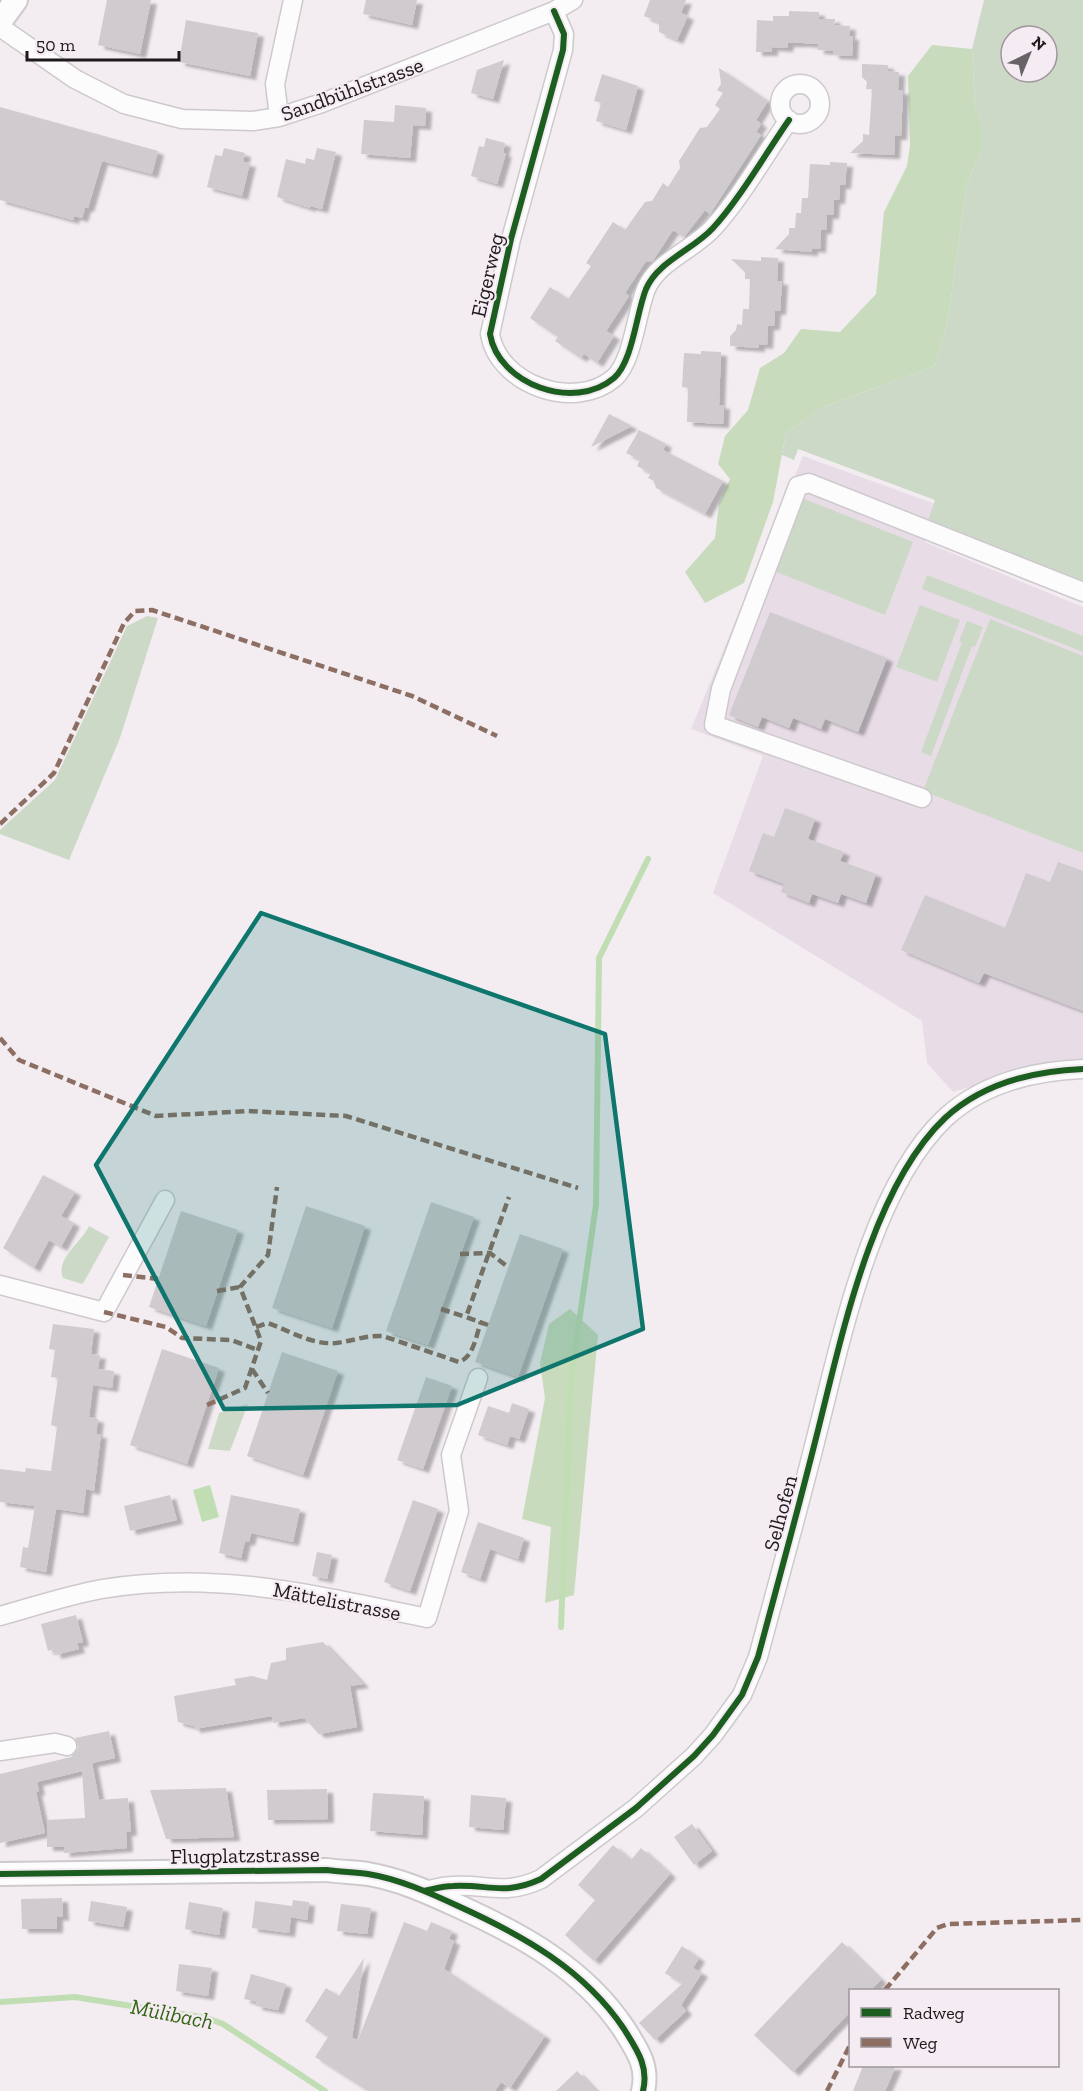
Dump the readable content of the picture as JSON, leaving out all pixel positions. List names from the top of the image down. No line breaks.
{"streets":{"street":["Sandbühlstrasse","Eigerweg","Selhofen","Mättelistrasse","Flugplatzstrasse"]},"crossings":[["Sandbühlstrasse","Eigerweg"],["Selhofen","Flugplatzstrasse"]],"water":["Mülibach"],"legend":["Radweg","Weg"],"scale_bar":"50 m","north":"top right"}
